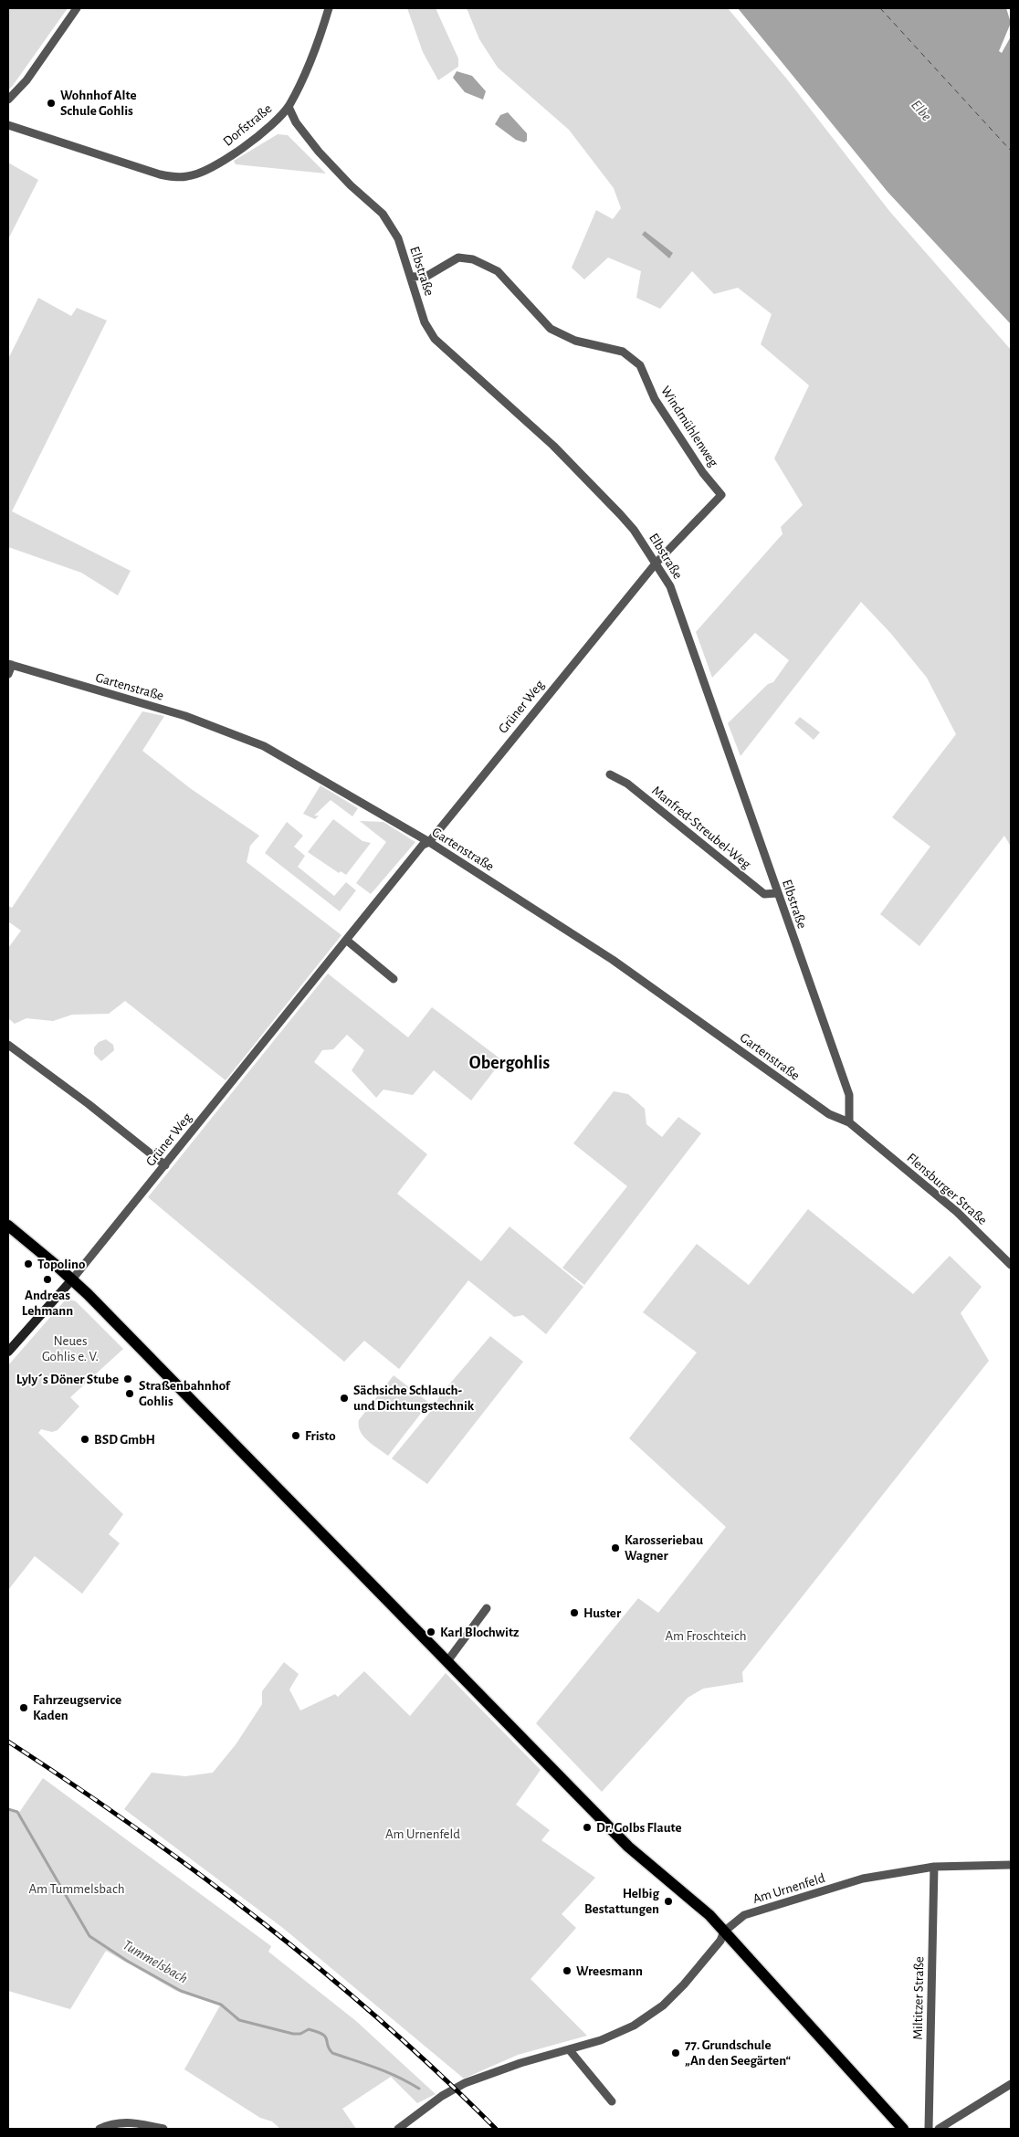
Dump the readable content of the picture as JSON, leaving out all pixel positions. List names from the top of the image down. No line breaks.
{"streets":{"street":["Dorfstraße","Elbstraße","Windmühlenweg","Gartenstraße","Grüner Weg","Manfred-Streubel-Weg","Flensburger Straße","Am Urnenfeld","Miltitzer Straße"]},"crossings":[["Dorfstraße","Elbstraße"],["Elbstraße","Windmühlenweg"],["Elbstraße","Gartenstraße"],["Elbstraße","Grüner Weg"],["Elbstraße","Manfred-Streubel-Weg"],["Windmühlenweg","Grüner Weg"],["Gartenstraße","Grüner Weg"],["Gartenstraße","Flensburger Straße"],["Am Urnenfeld","Miltitzer Straße"]],"districts":["Obergohlis"],"water":["Elbe","Tummelsbach"],"parks":["Neues Gohlis e. V.","Am Froschteich","Am Urnenfeld","Am Tummelsbach"],"places":["Wohnhof Alte Schule Gohlis","Topolino","Andreas Lehmann","Lyly´s Döner Stube","Straßenbahnhof Gohlis","Sächsiche Schlauch- und Dichtungstechnik","Fristo","BSD GmbH","Karosseriebau Wagner","Huster","Karl Blochwitz","Fahrzeugservice Kaden","Dr. Golbs Flaute","Helbig Bestattungen","Wreesmann","77. Grundschule „An den Seegärten“"]}
